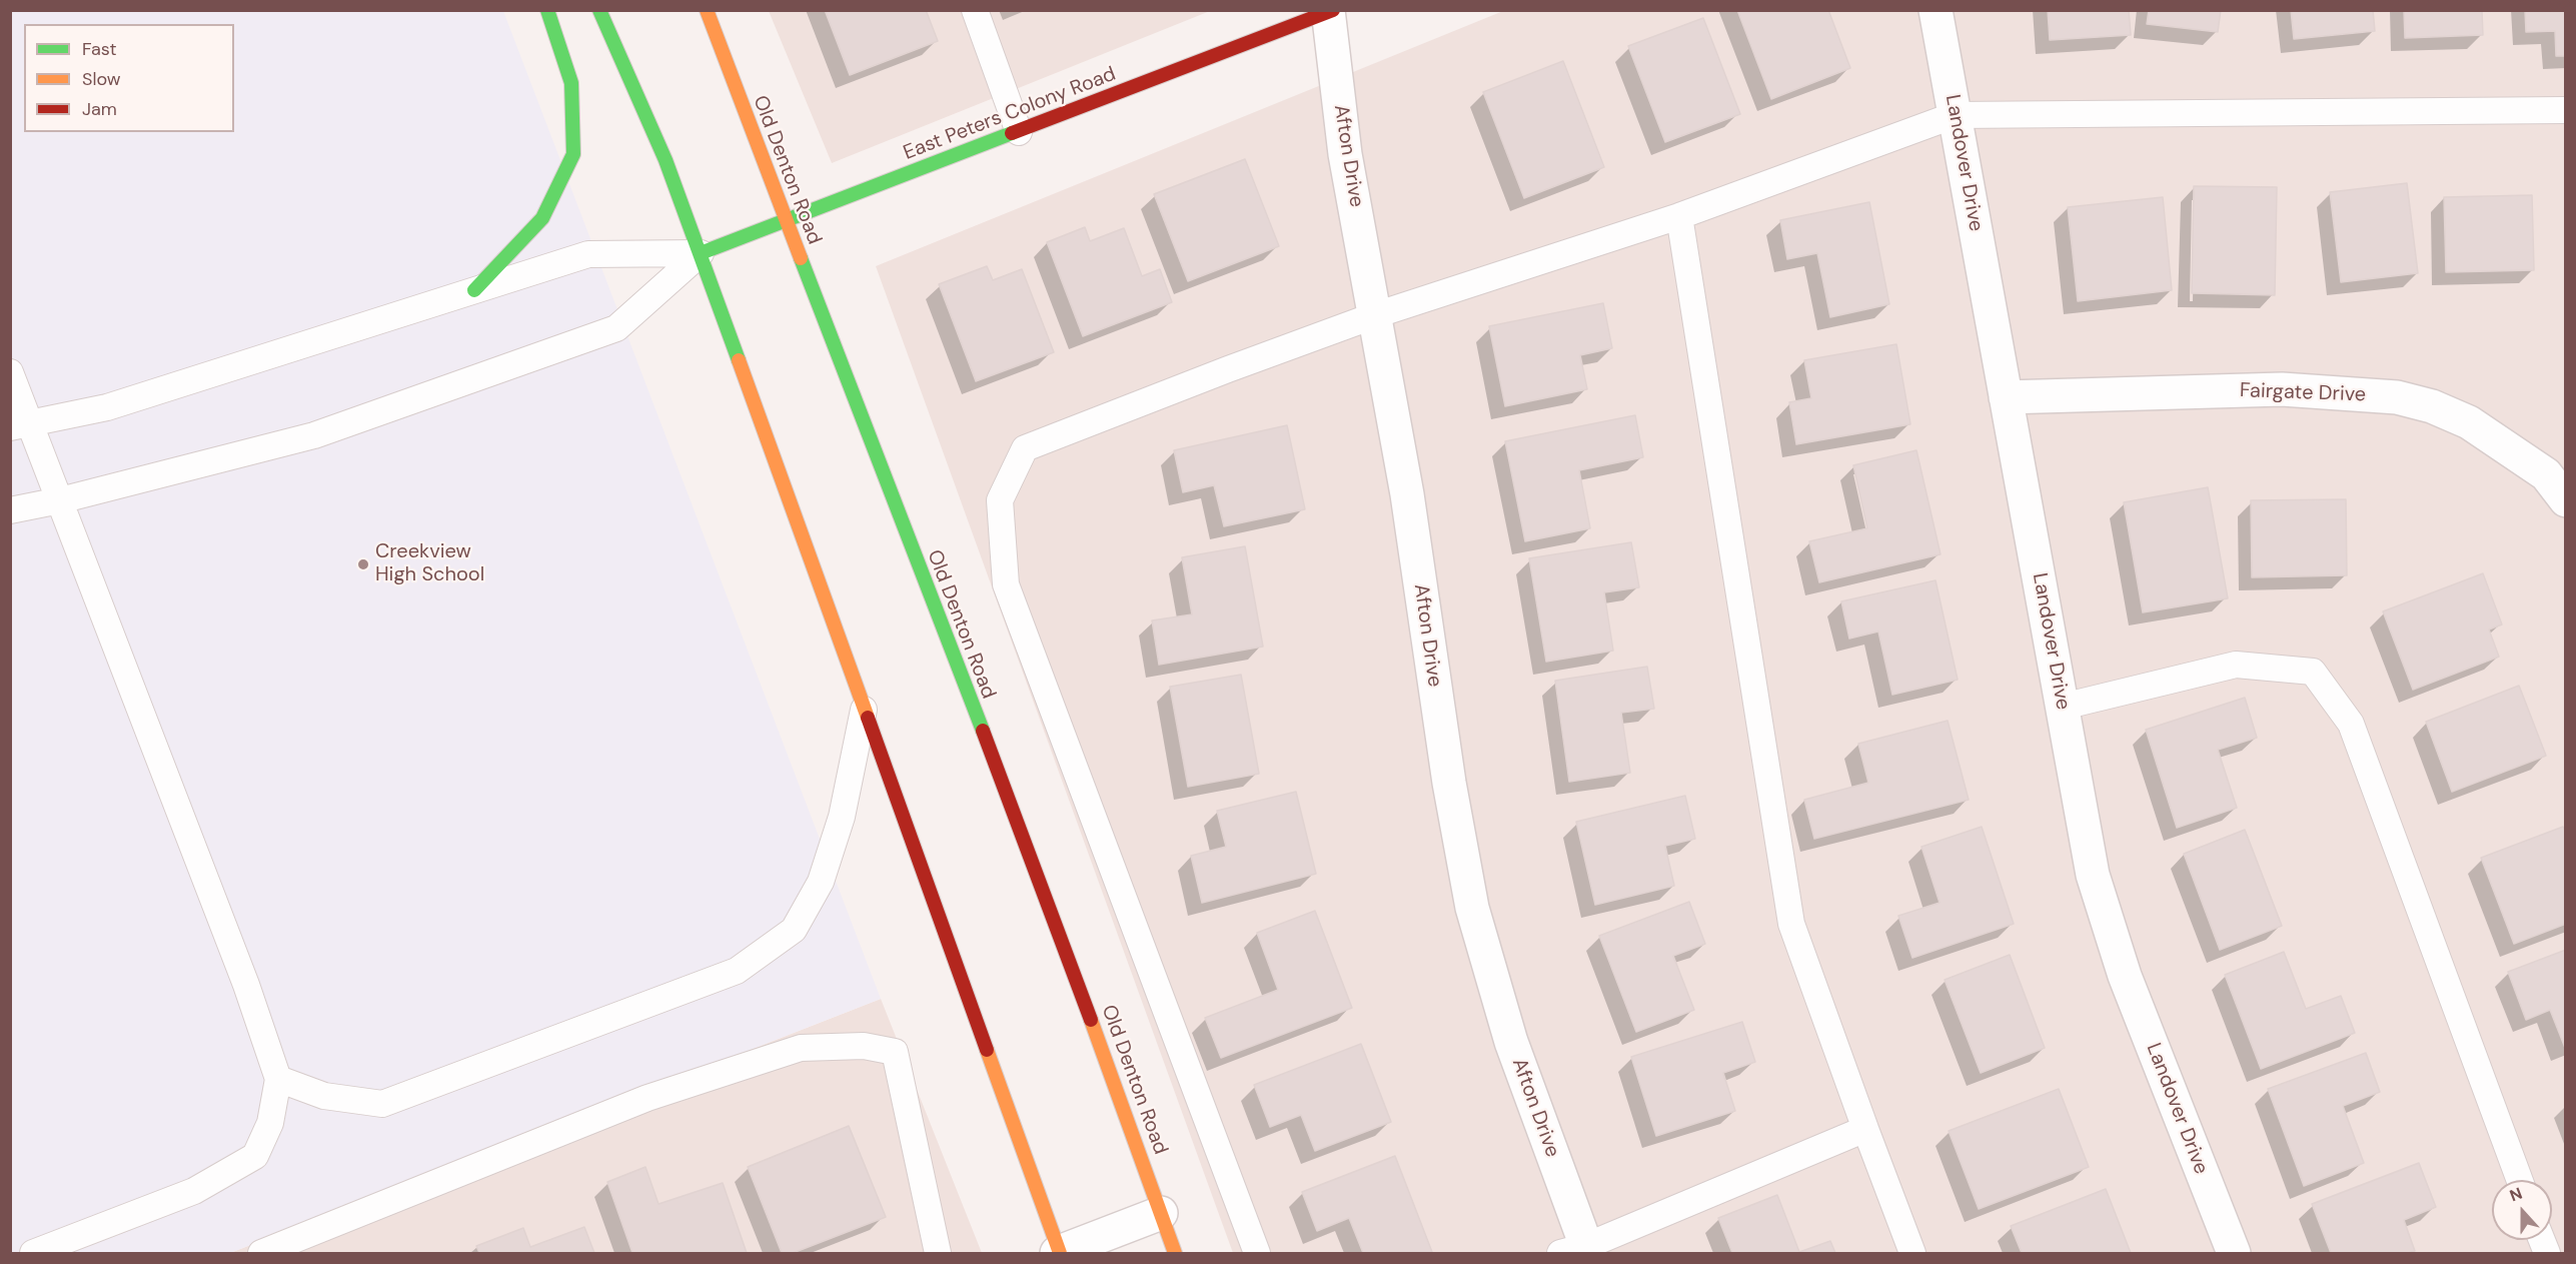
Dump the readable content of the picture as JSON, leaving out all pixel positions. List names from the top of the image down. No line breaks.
{"streets":{"main road":["East Peters Colony Road","Old Denton Road"],"street":["Afton Drive","Landover Drive","Fairgate Drive"]},"crossings":[["East Peters Colony Road","Afton Drive"],["East Peters Colony Road","Old Denton Road"],["Landover Drive","Fairgate Drive"]],"places":["Creekview High School"],"legend":["Fast","Slow","Jam"],"north":"top"}
